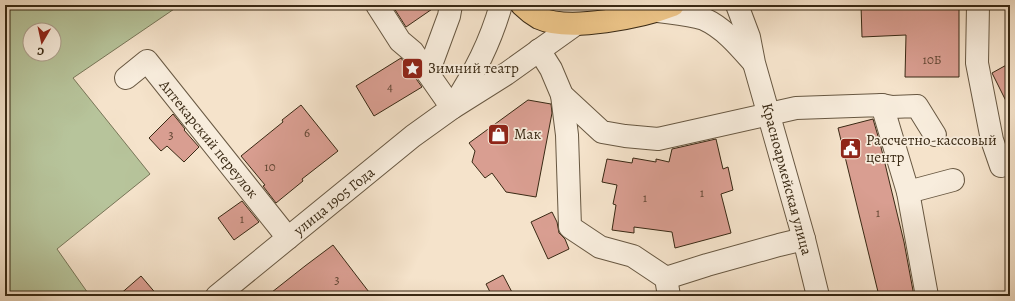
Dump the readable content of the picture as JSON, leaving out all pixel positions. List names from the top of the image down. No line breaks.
{"streets":{"street":["Аптекарский переулок","Красноармейская улица","улица 1905 Года"]},"crossings":[["Аптекарский переулок","улица 1905 Года"]],"places":{"place":["Зимний театр"],"shop":["Мак"],"public building":["Рассчетно-кассовый центр"]},"house_numbers":["10Б","4","6","3","10","1","1","1","1","3"],"north":"bottom"}
